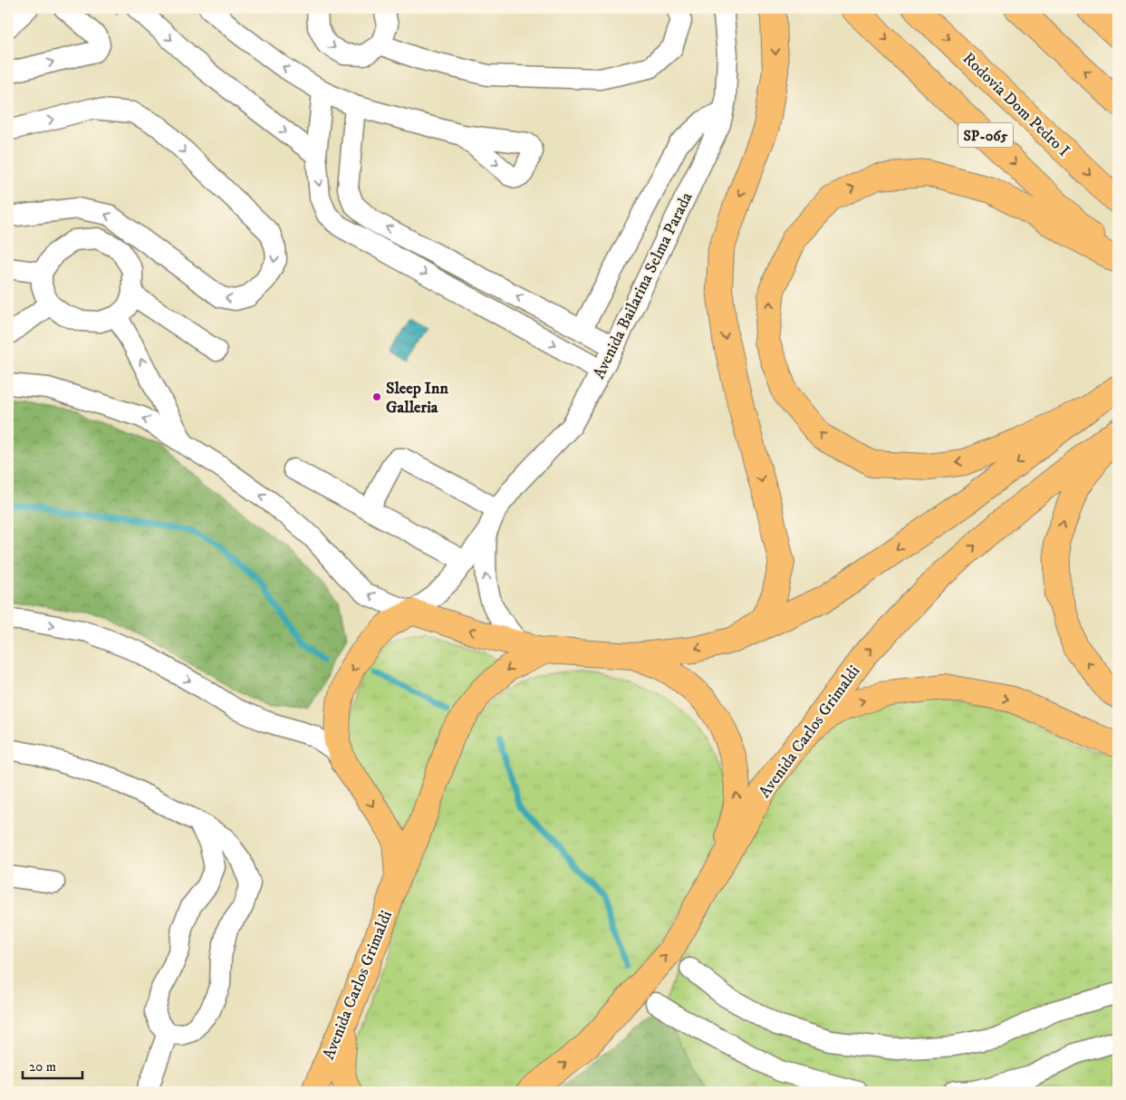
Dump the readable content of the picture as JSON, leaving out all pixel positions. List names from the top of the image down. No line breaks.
{"streets":{"main road":["Rodovia Dom Pedro I","SP-065","Avenida Carlos Grimaldi"],"street":["Avenida Bailarina Selma Parada"]},"crossings":[["Avenida Bailarina Selma Parada","Avenida Carlos Grimaldi"]],"places":["Sleep Inn Galleria"],"scale_bar":"20 m"}
